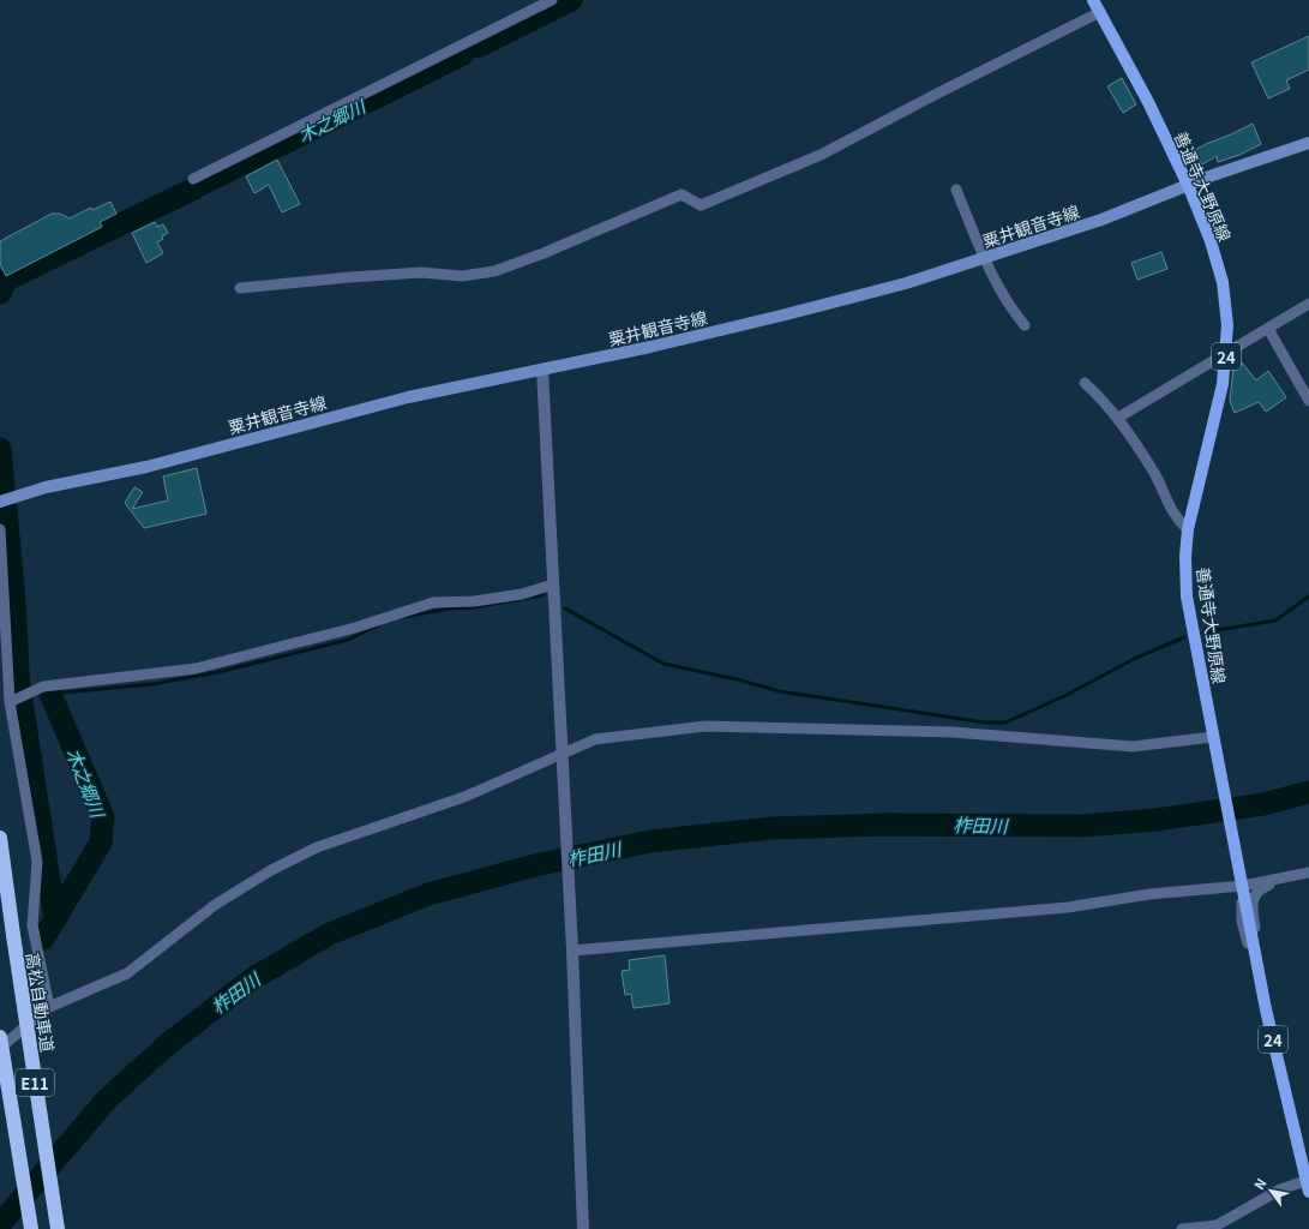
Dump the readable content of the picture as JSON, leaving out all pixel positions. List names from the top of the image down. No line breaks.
{"streets":{"highway":["高松自動車道","E11"],"main road":["善通寺大野原線","粟井観音寺線","24"]},"crossings":[["善通寺大野原線","粟井観音寺線"]],"water":["木之郷川","柞田川"],"north":"top left"}
